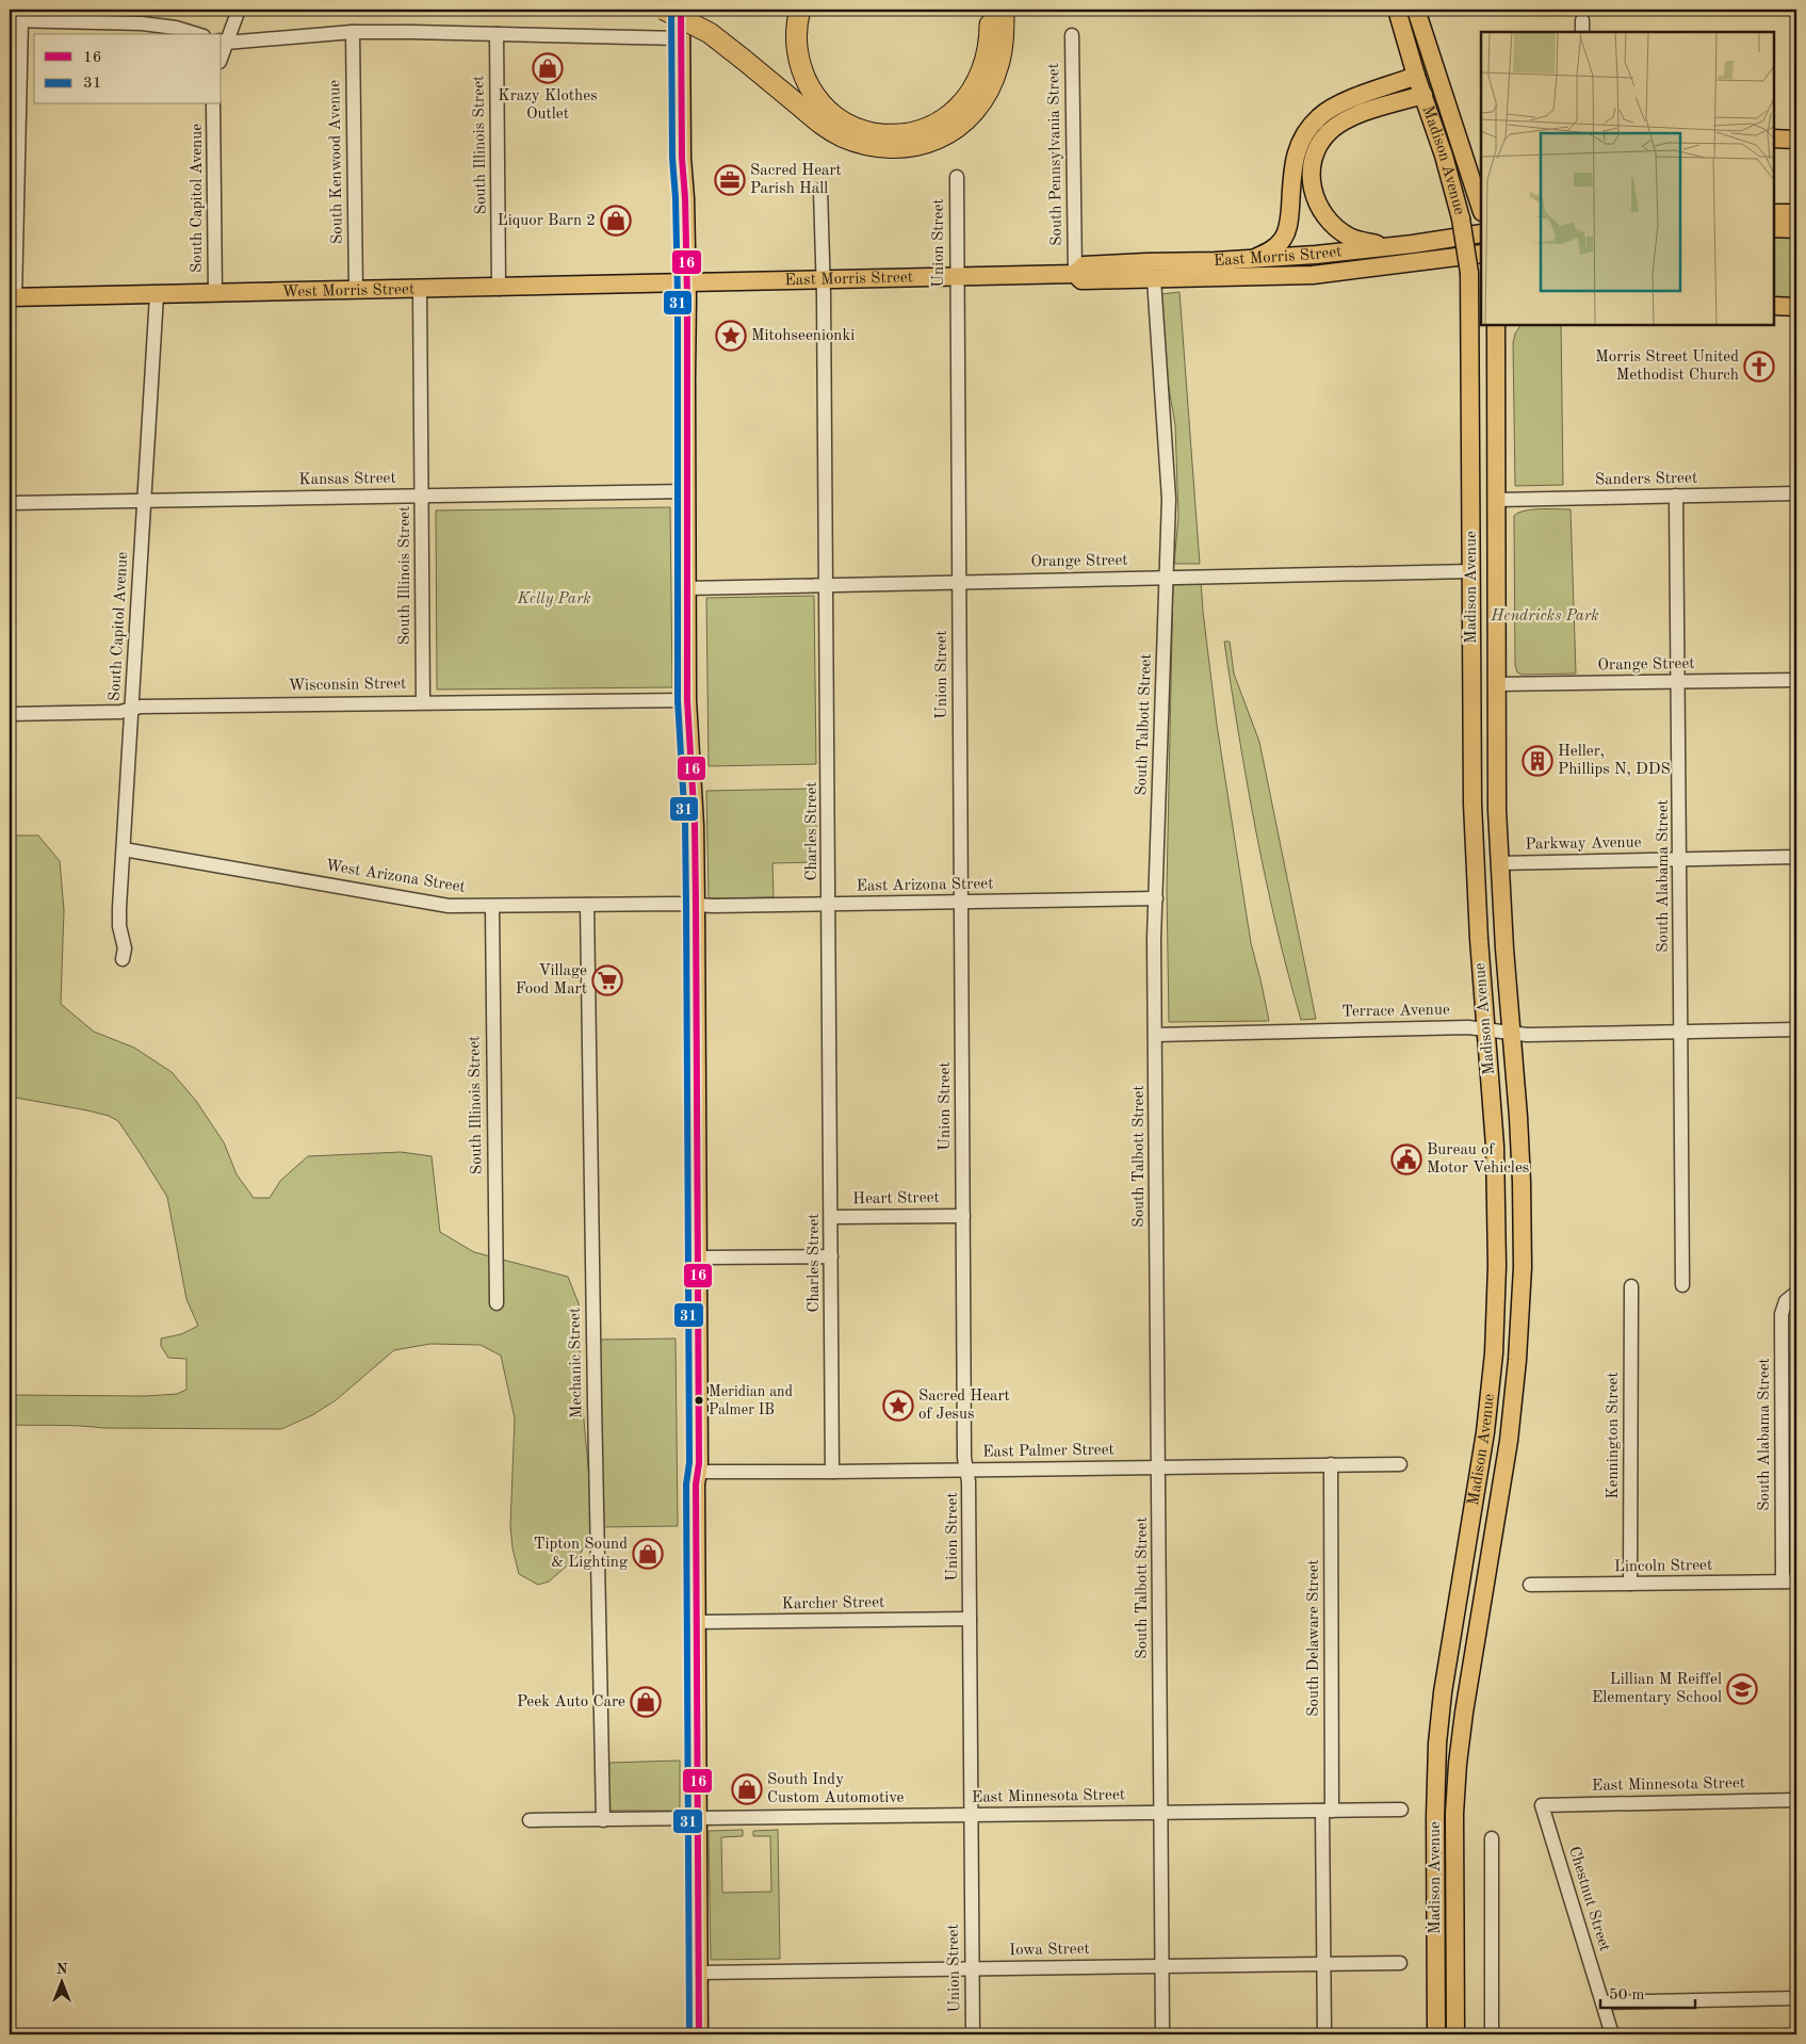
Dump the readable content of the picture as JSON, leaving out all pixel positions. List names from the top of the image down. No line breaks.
{"streets":{"main road":["Madison Avenue","East Morris Street","West Morris Street"],"street":["South Illinois Street","South Pennsylvania Street","South Kenwood Avenue","South Capitol Avenue","Union Street","Kansas Street","Sanders Street","Orange Street","Wisconsin Street","South Talbott Street","Charles Street","Parkway Avenue","South Alabama Street","West Arizona Street","East Arizona Street","Terrace Avenue","Heart Street","Mechanic Street","Kennington Street","East Palmer Street","Lincoln Street","Karcher Street","South Delaware Street","East Minnesota Street","Chestnut Street","Iowa Street"]},"crossings":[["South Illinois Street","West Morris Street"],["South Illinois Street","Kansas Street"],["South Illinois Street","Wisconsin Street"],["South Illinois Street","West Arizona Street"],["South Pennsylvania Street","East Morris Street"],["Madison Avenue","Sanders Street"],["Madison Avenue","Orange Street"],["Madison Avenue","Parkway Avenue"],["Madison Avenue","Terrace Avenue"],["South Kenwood Avenue","West Morris Street"],["South Capitol Avenue","West Morris Street"],["South Capitol Avenue","Kansas Street"],["South Capitol Avenue","Wisconsin Street"],["South Capitol Avenue","West Arizona Street"],["Union Street","East Morris Street"],["Union Street","Orange Street"],["Union Street","East Arizona Street"],["Union Street","Heart Street"],["Union Street","East Palmer Street"],["Union Street","Karcher Street"],["Union Street","East Minnesota Street"],["Union Street","Iowa Street"],["East Morris Street","West Morris Street"],["East Morris Street","South Talbott Street"],["East Morris Street","Charles Street"],["Sanders Street","South Alabama Street"],["Orange Street","South Talbott Street"],["Orange Street","Charles Street"],["Orange Street","South Alabama Street"],["South Talbott Street","East Arizona Street"],["South Talbott Street","Terrace Avenue"],["South Talbott Street","East Palmer Street"],["South Talbott Street","East Minnesota Street"],["South Talbott Street","Iowa Street"],["Charles Street","East Arizona Street"],["Charles Street","Heart Street"],["Charles Street","East Palmer Street"],["Parkway Avenue","South Alabama Street"],["South Alabama Street","Terrace Avenue"],["South Alabama Street","Lincoln Street"],["West Arizona Street","East Arizona Street"],["West Arizona Street","Mechanic Street"],["Mechanic Street","East Minnesota Street"],["Kennington Street","Lincoln Street"],["East Palmer Street","South Delaware Street"],["South Delaware Street","East Minnesota Street"],["South Delaware Street","Iowa Street"],["East Minnesota Street","Chestnut Street"]],"parks":["Kelly Park","Hendricks Park"],"places":{"shop":["Krazy Klothes Outlet","Liquor Barn 2","Tipton Sound & Lighting","Peek Auto Care","South Indy Custom Automotive"],"office":["Sacred Heart Parish Hall"],"place":["Mitohseenionki","Sacred Heart of Jesus"],"church":["Morris Street United Methodist Church"],"building":["Heller, Phillips N, DDS"],"supermarket":["Village Food Mart"],"public building":["Bureau of Motor Vehicles"],"other":["Meridian and Palmer IB"],"school or university":["Lillian M Reiffel Elementary School"]},"lines":["transit line 16","transit line 31"],"legend":["16","31"],"scale_bar":"50 m","north":"top"}
